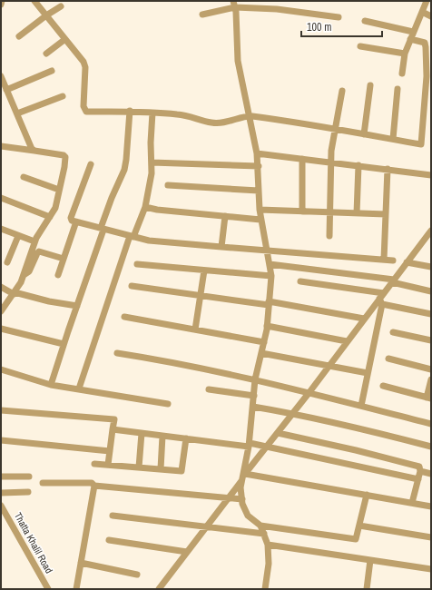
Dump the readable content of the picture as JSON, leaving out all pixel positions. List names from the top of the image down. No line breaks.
{"streets":{"street":["Thatta Khalil Road"]},"scale_bar":"100 m"}
